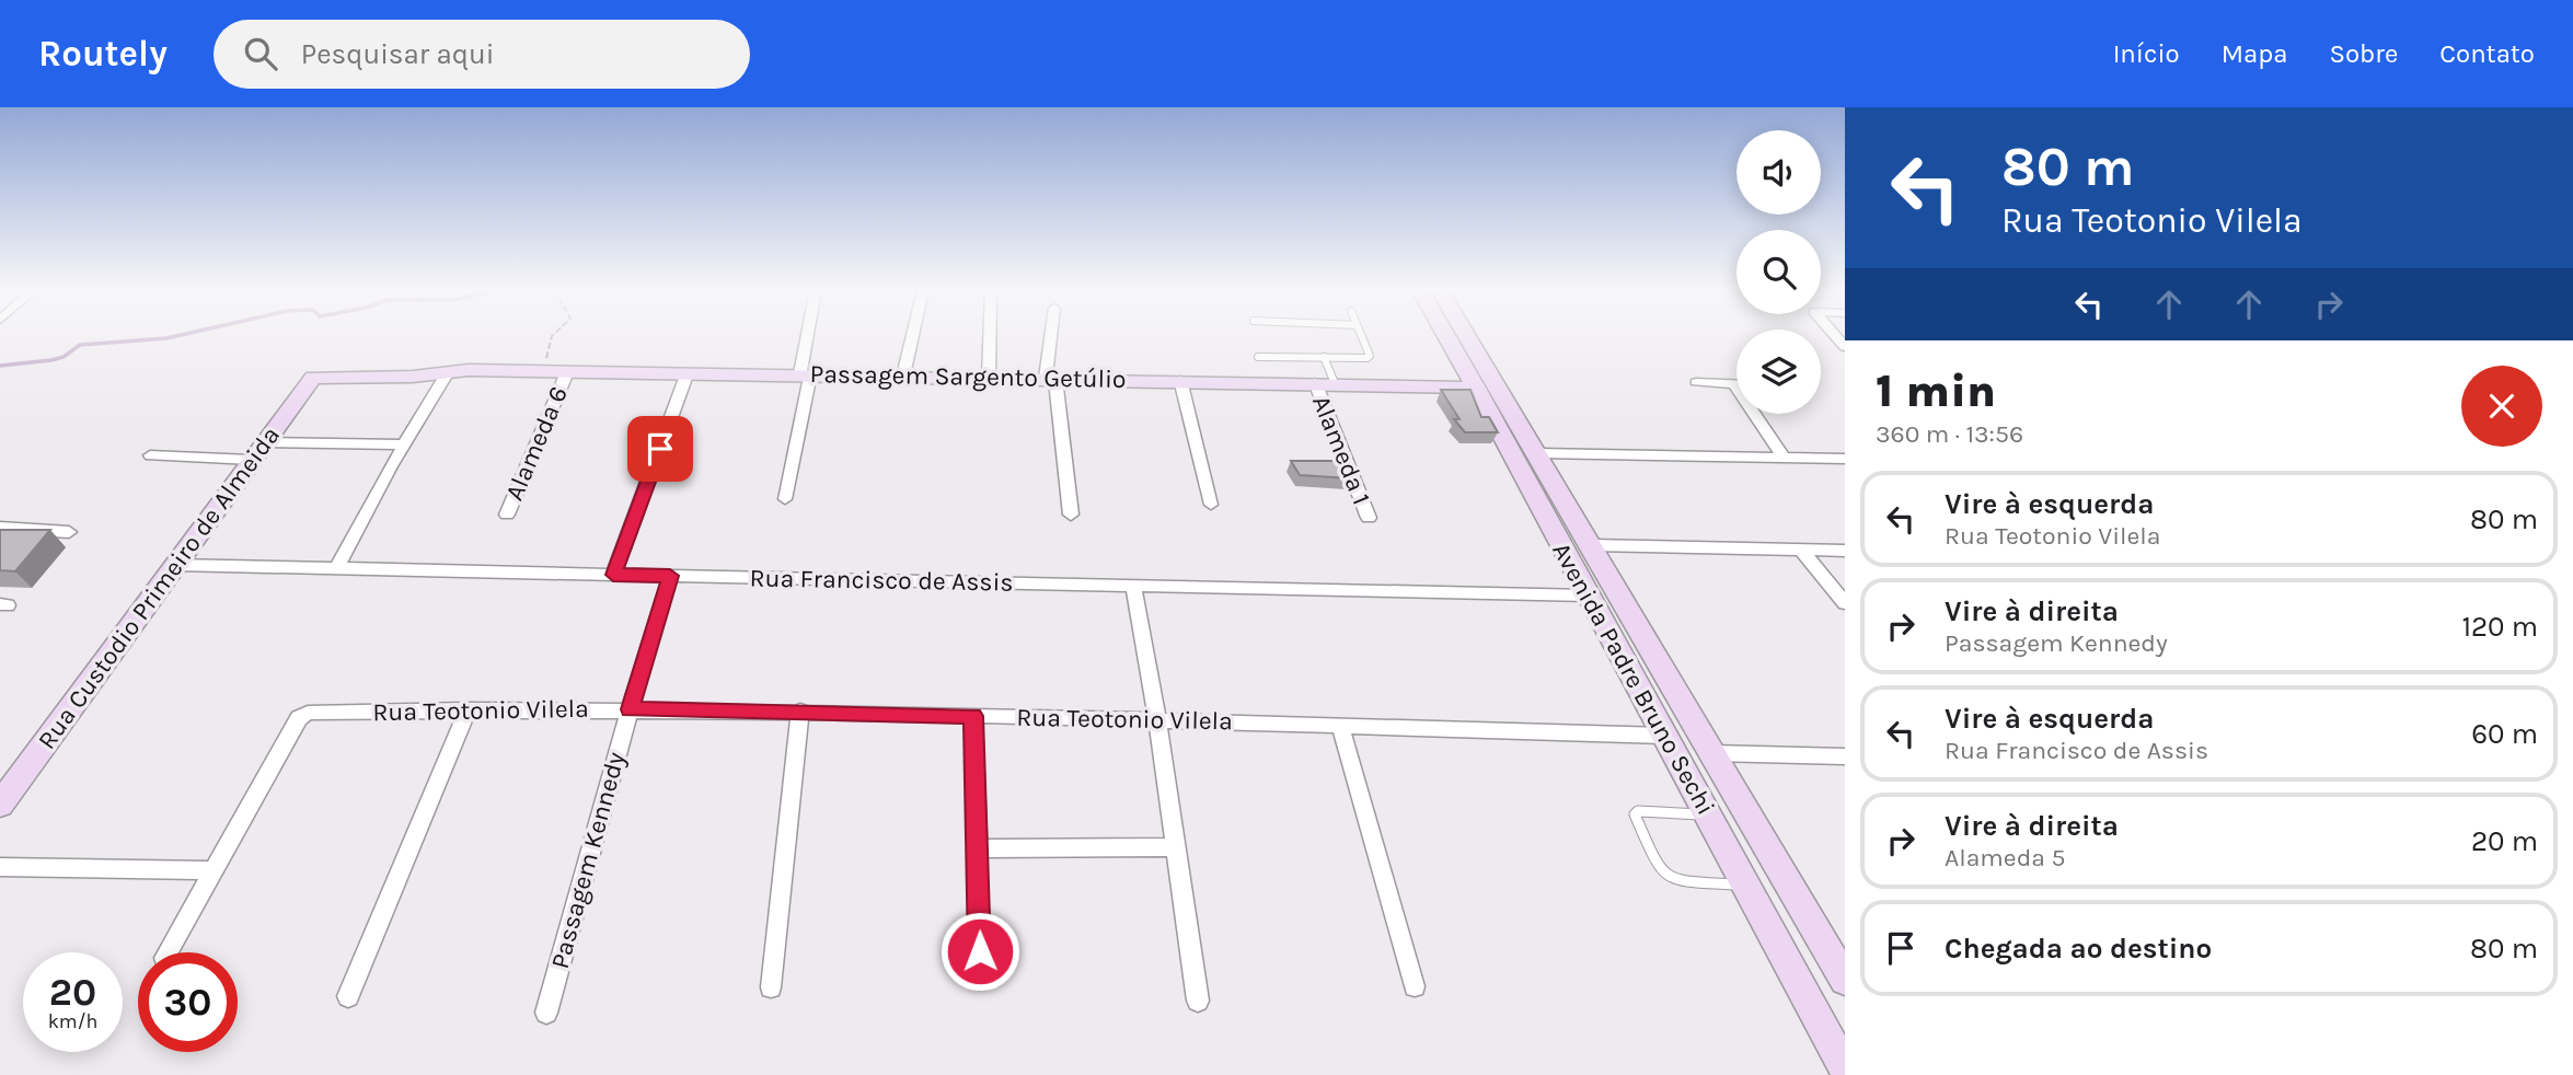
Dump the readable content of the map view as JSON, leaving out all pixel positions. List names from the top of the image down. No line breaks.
{"streets":{"street":["Passagem Sargento Getúlio","Alameda 6","Alameda 1","Rua Francisco de Assis","Rua Custodio Primeiro de Almeida","Avenida Padre Bruno Sechi","Rua Teotonio Vilela","Passagem Kennedy"]},"crossings":[["Passagem Sargento Getúlio","Alameda 6"],["Passagem Sargento Getúlio","Alameda 1"],["Passagem Sargento Getúlio","Rua Custodio Primeiro de Almeida"],["Passagem Sargento Getúlio","Avenida Padre Bruno Sechi"],["Rua Francisco de Assis","Rua Custodio Primeiro de Almeida"],["Rua Francisco de Assis","Avenida Padre Bruno Sechi"],["Rua Francisco de Assis","Passagem Kennedy"],["Avenida Padre Bruno Sechi","Rua Teotonio Vilela"],["Rua Teotonio Vilela","Passagem Kennedy"]],"page":{"header":"Routely","search":"Pesquisar aqui","nav":["Início","Mapa","Sobre","Contato"],"turn":["80 m","Rua Teotonio Vilela"],"heading":["1 min","360 m · 13:56"],"list":[{"name":"Vire à esquerda","note":"Rua Teotonio Vilela","value":"80 m"},{"name":"Vire à direita","note":"Passagem Kennedy","value":"120 m"},{"name":"Vire à esquerda","note":"Rua Francisco de Assis","value":"60 m"},{"name":"Vire à direita","note":"Alameda 5","value":"20 m"},{"name":"Chegada ao destino","value":"80 m"}],"speed":"20 km/h","limit":"30"}}
